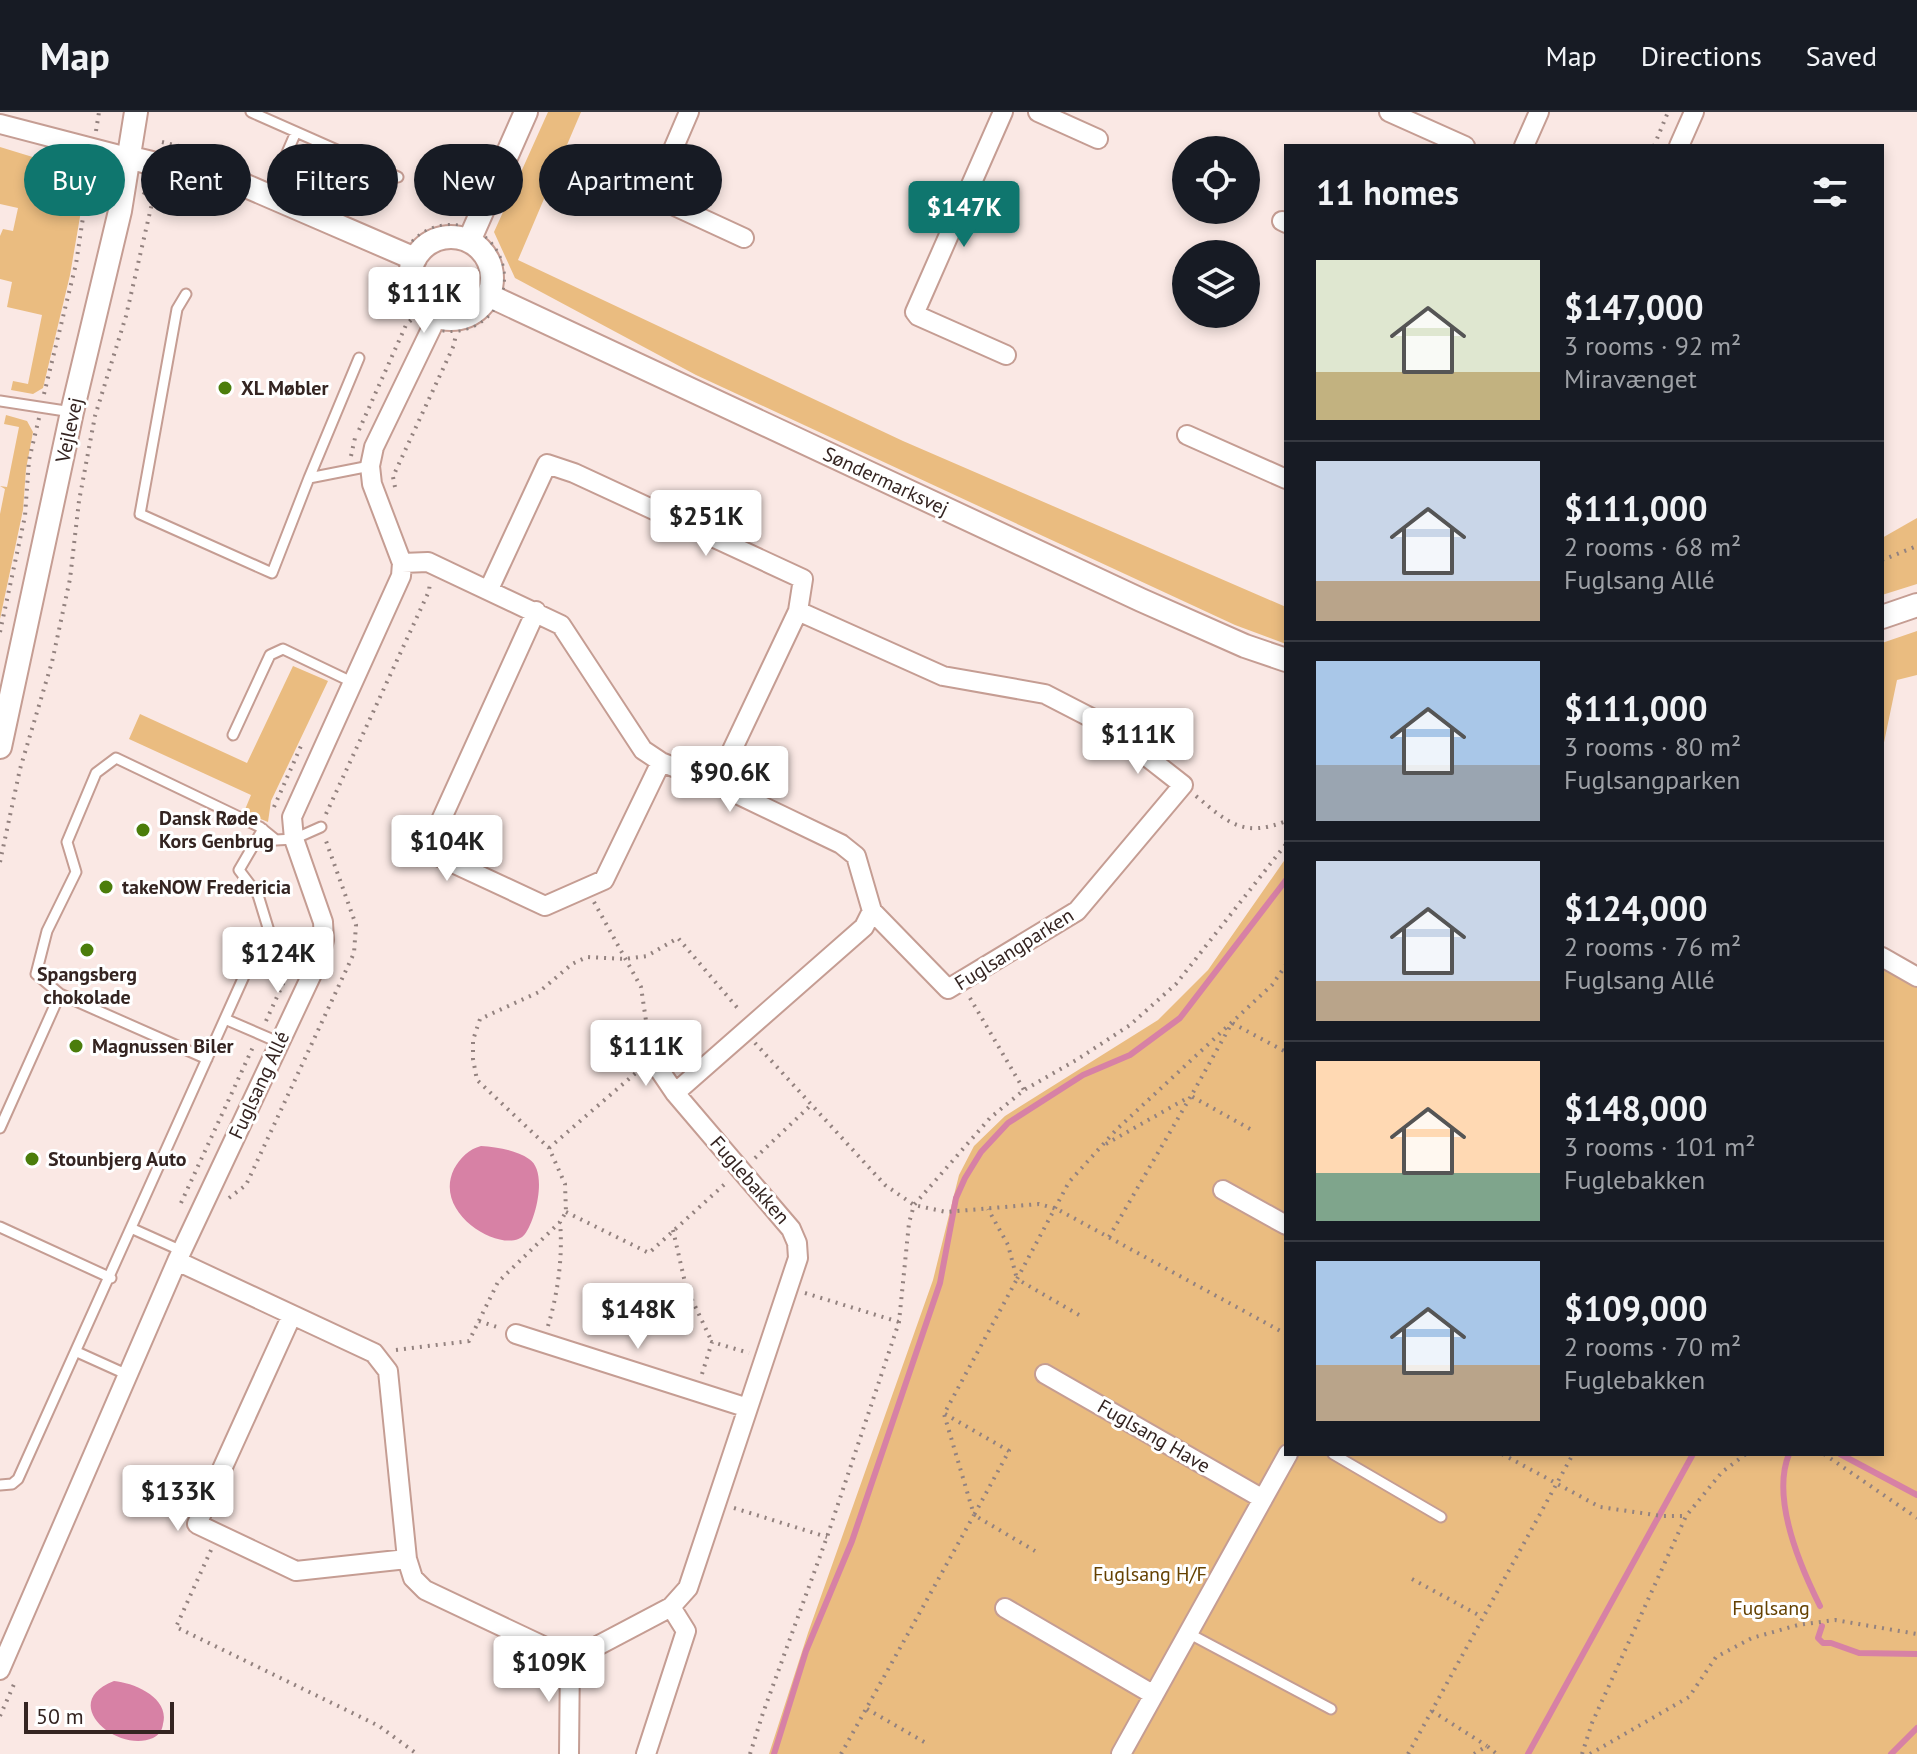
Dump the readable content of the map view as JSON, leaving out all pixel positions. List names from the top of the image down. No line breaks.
{"streets":{"street":["Vejlevej","Søndermarksvej","Fuglsangparken","Fuglsang Allé","Fuglebakken","Fuglsang Have"]},"crossings":[["Fuglsangparken","Fuglsang Allé"]],"parks":["Fuglsang H/F","Fuglsang"],"places":["XL Møbler","Dansk Røde Kors Genbrug","takeNOW Fredericia","Spangsberg chokolade","Magnussen Biler","Stounbjerg Auto"],"scale_bar":"50 m","page":{"header":"Map","nav":["Map","Directions","Saved"],"chip":["Buy","Rent","Filters","New","Apartment"],"heading":"11 homes","price":["$147K","$111K","$251K","$111K","$90.6K","$104K","$124K","$111K","$148K","$133K","$109K"],"list":[{"name":"$147,000","note":"3 rooms · 92 m² · Miravænget"},{"name":"$111,000","note":"2 rooms · 68 m² · Fuglsang Allé"},{"name":"$111,000","note":"3 rooms · 80 m² · Fuglsangparken"},{"name":"$124,000","note":"2 rooms · 76 m² · Fuglsang Allé"},{"name":"$148,000","note":"3 rooms · 101 m² · Fuglebakken"},{"name":"$109,000","note":"2 rooms · 70 m² · Fuglebakken"}],"scale":"50 m"}}
